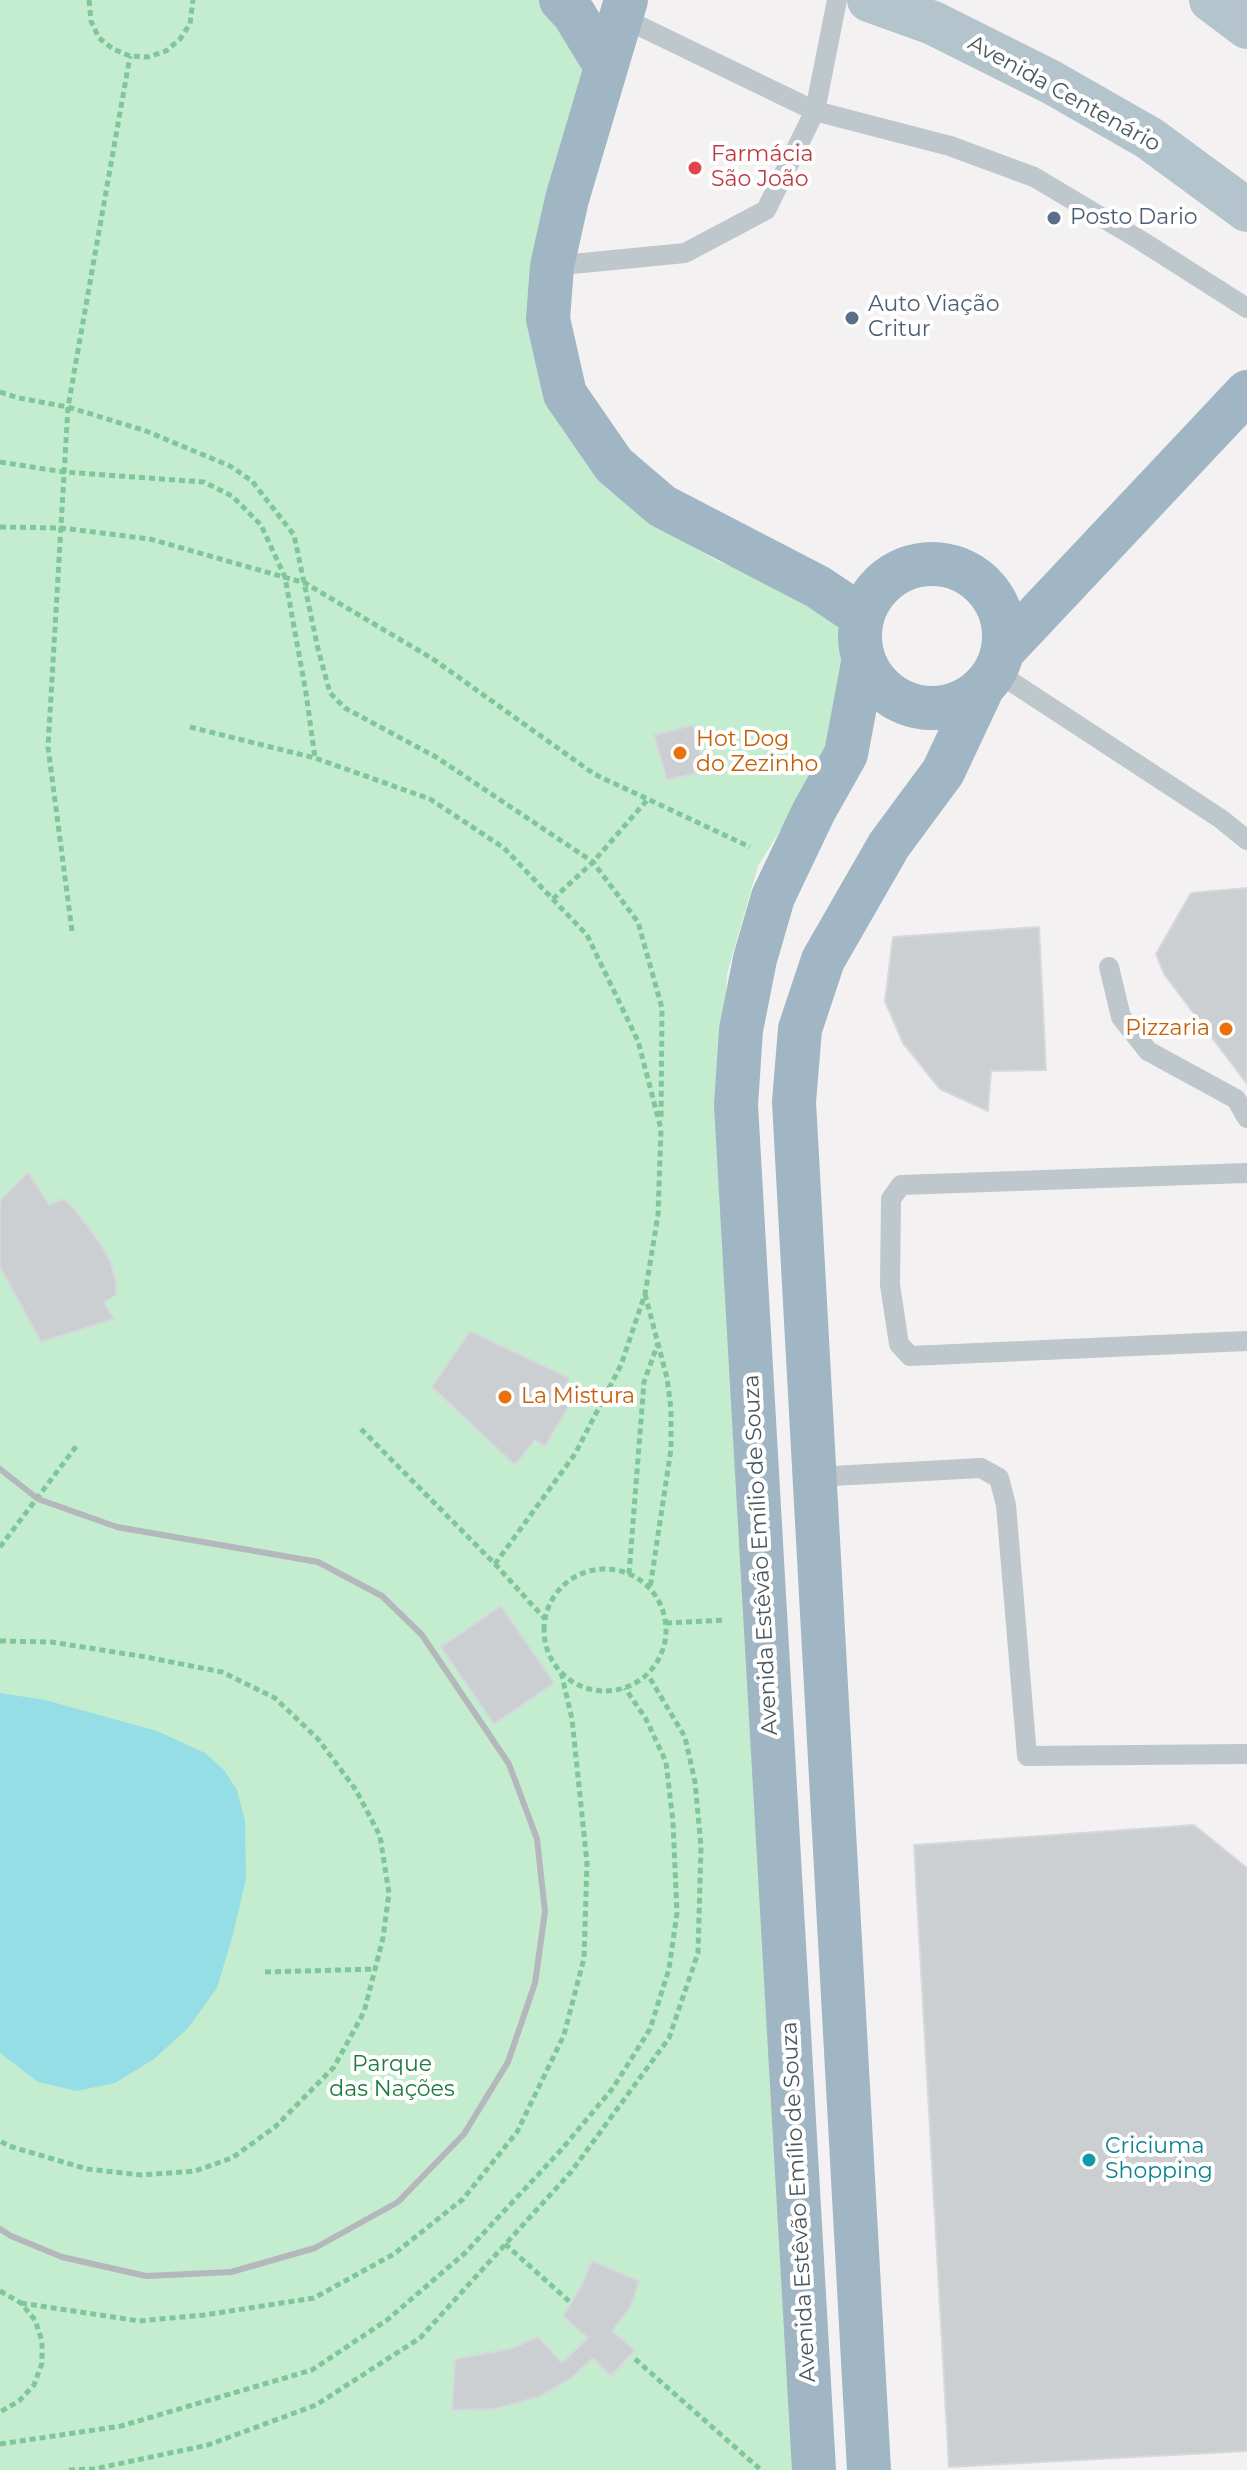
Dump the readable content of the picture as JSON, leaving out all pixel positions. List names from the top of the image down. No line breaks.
{"streets":{"highway":["Avenida Estêvão Emílio de Souza"],"main road":["Avenida Centenário"]},"parks":["Parque das Nações"],"places":["Farmácia São João","Posto Dario","Auto Viação Critur","Hot Dog do Zezinho","Pizzaria","La Mistura","Criciuma Shopping"]}
